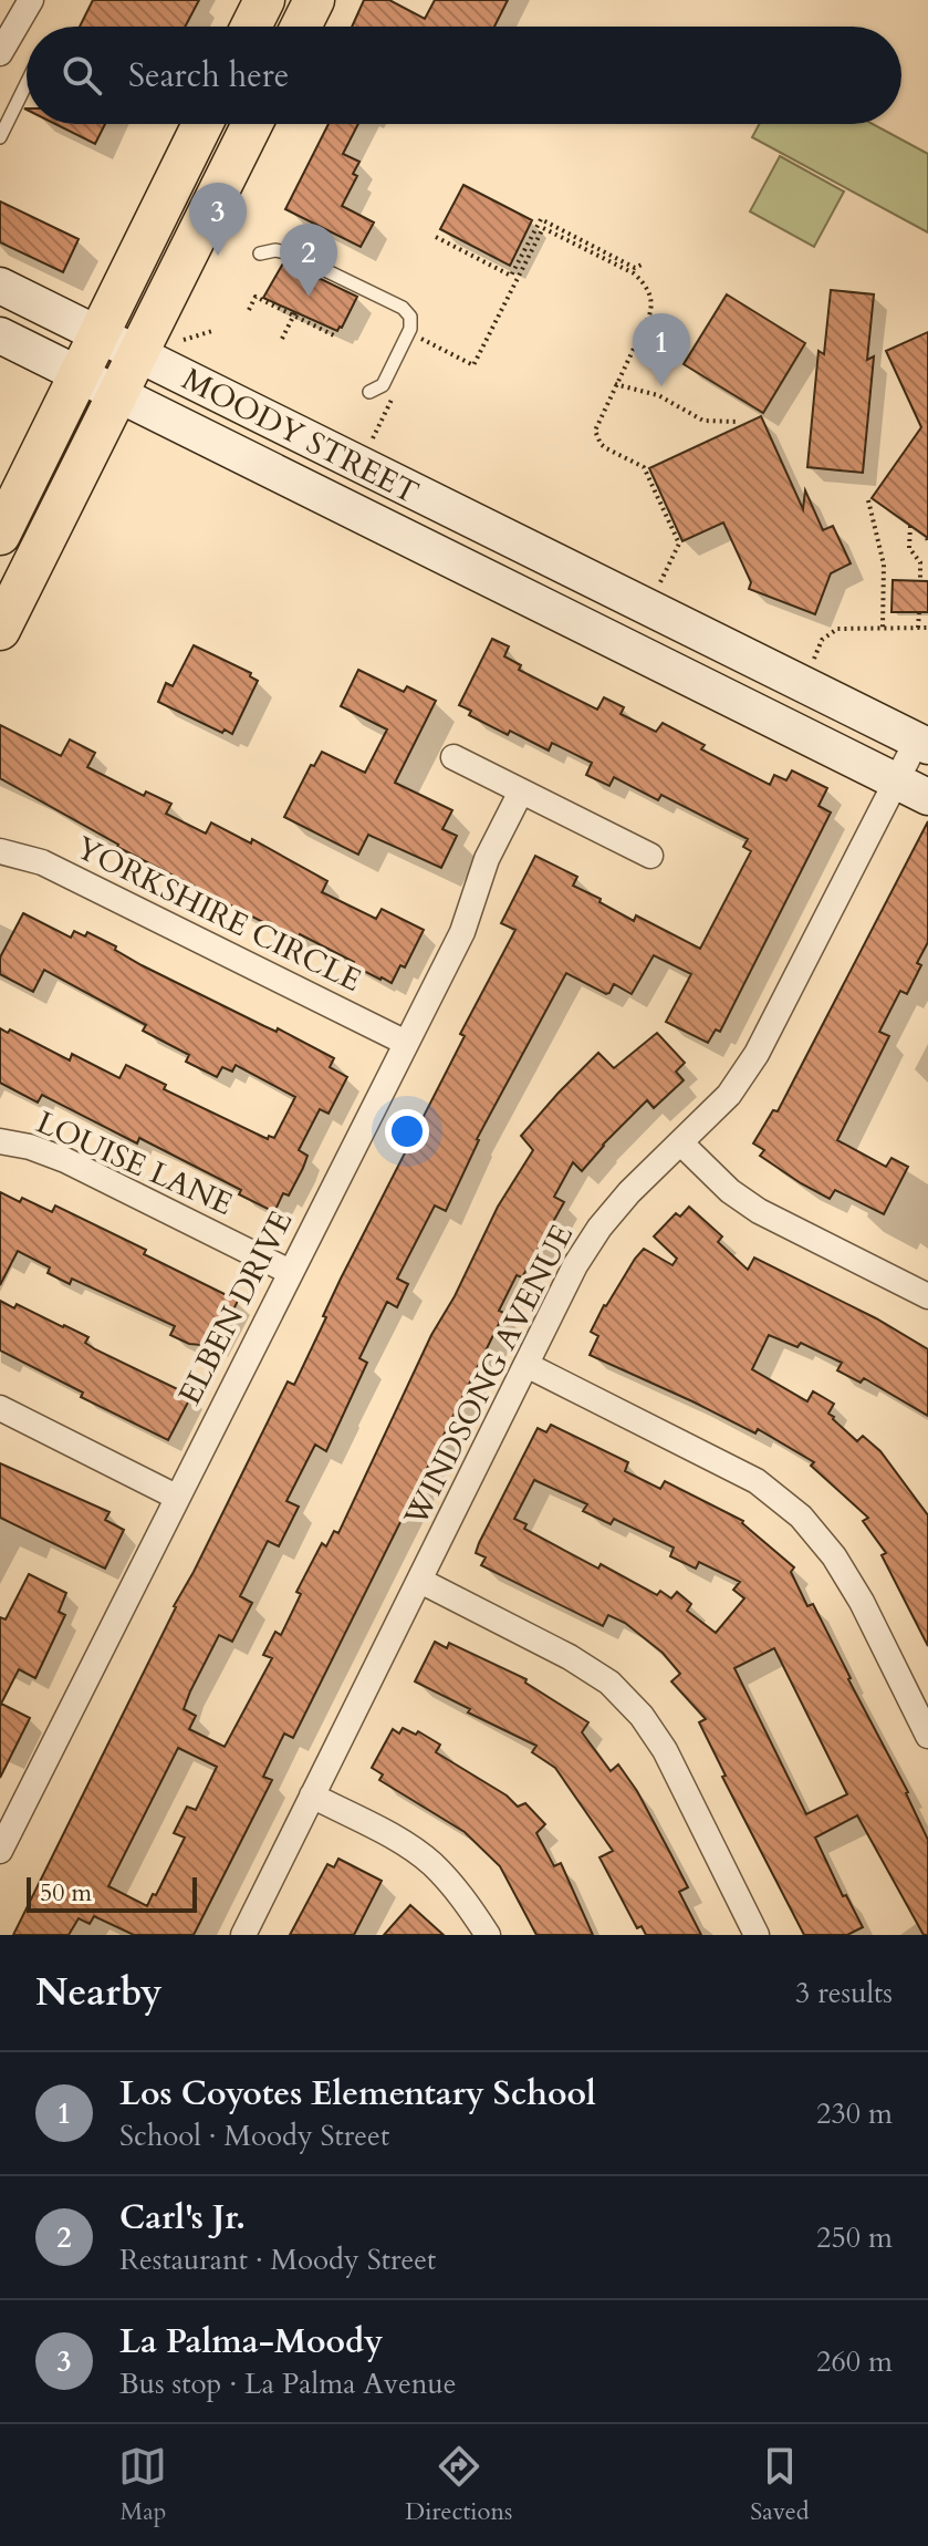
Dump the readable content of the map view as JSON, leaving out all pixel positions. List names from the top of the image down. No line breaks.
{"streets":{"main road":["MOODY STREET"],"street":["YORKSHIRE CIRCLE","LOUISE LANE","ELBEN DRIVE","WINDSONG AVENUE"]},"crossings":[["MOODY STREET","WINDSONG AVENUE"],["YORKSHIRE CIRCLE","ELBEN DRIVE"],["LOUISE LANE","ELBEN DRIVE"]],"scale_bar":"50 m","page":{"search":"Search here","pins":["3","2","1"],"scale":"50 m","heading":["Nearby","3 results"],"list":[{"mark":"1","name":"Los Coyotes Elementary School","note":"School · Moody Street","value":"230 m"},{"mark":"2","name":"Carl's Jr.","note":"Restaurant · Moody Street","value":"250 m"},{"mark":"3","name":"La Palma-Moody","note":"Bus stop · La Palma Avenue","value":"260 m"}],"nav":["Map","Directions","Saved"]}}
